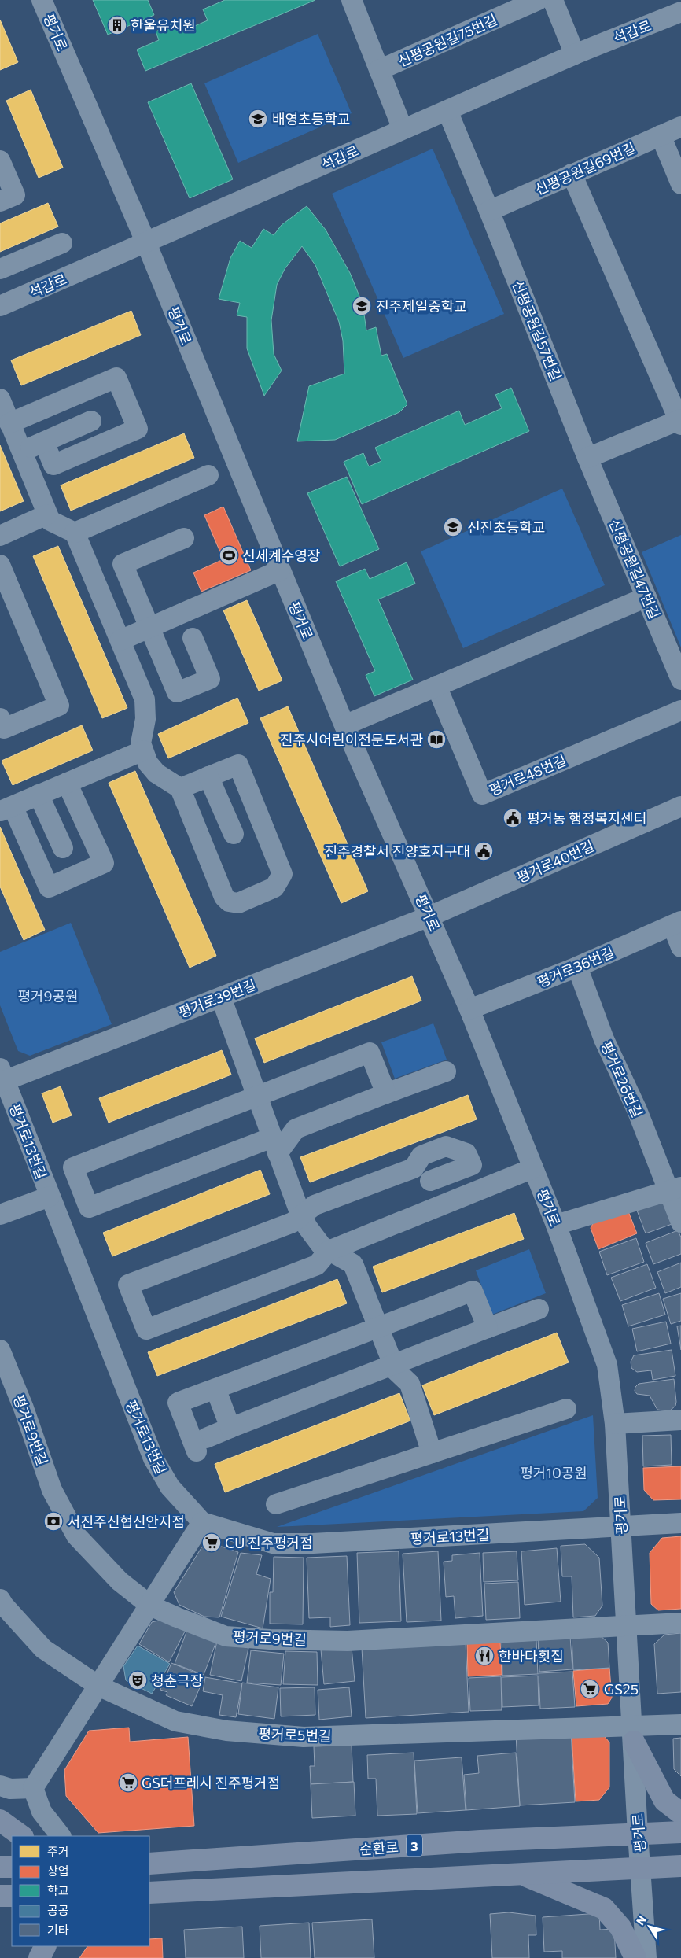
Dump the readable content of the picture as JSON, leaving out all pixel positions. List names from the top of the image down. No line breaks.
{"streets":{"main road":["3","순환로"],"street":["석갑로","평거로","신평공원길75번길","신평공원길69번길","신평공원길57번길","신평공원길47번길","평거로48번길","평거로40번길","평거로36번길","평거로39번길","평거로26번길","평거로13번길","평거로9번길","평거로5번길"]},"crossings":[["석갑로","평거로"],["석갑로","신평공원길57번길"],["평거로","평거로40번길"],["평거로","평거로36번길"],["평거로","평거로39번길"],["평거로","평거로13번길"],["평거로","평거로9번길"],["평거로","평거로5번길"],["평거로","순환로"],["신평공원길69번길","신평공원길57번길"],["신평공원길57번길","신평공원길47번길"],["평거로40번길","평거로39번길"],["평거로36번길","평거로26번길"],["평거로39번길","평거로13번길"]],"parks":["평거9공원","평거10공원"],"places":{"building":["한울유치원"],"school or university":["배영초등학교","진주제일중학교","신진초등학교"],"sports":["신세계수영장"],"library":["진주시어린이전문도서관"],"public building":["평거동 행정복지센터","진주경찰서 진양호지구대"],"bank":["서진주신협신안지점"],"supermarket":["CU 진주평거점","GS25","GS더프레시 진주평거점"],"restaurant":["한바다횟집"],"theatre":["청춘극장"]},"legend":["주거","상업","학교","공공","기타"],"north":"top left"}
